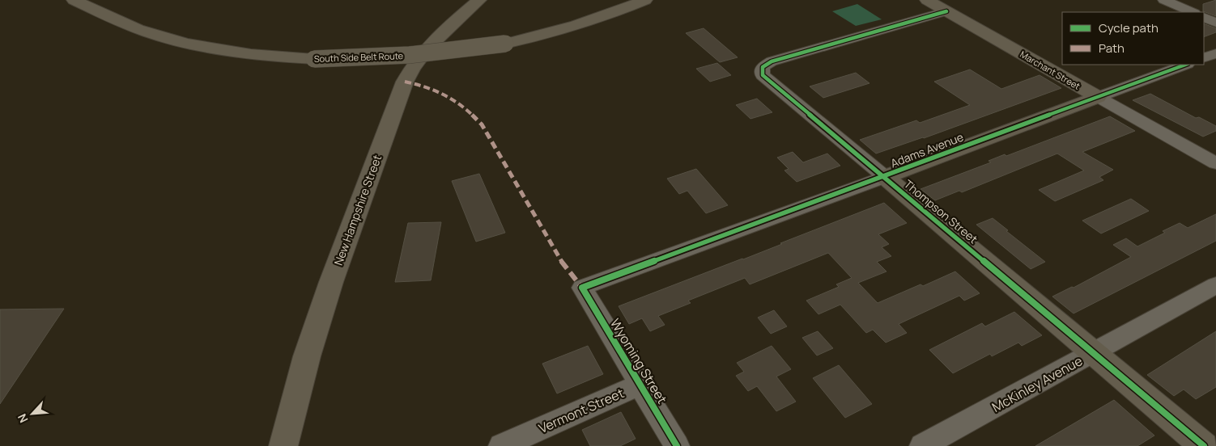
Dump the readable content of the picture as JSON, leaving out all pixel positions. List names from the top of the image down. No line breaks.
{"streets":{"street":["South Side Belt Route","Marchant Street","Adams Avenue","New Hampshire Street","Thompson Street","Wyoming Street","McKinley Avenue","Vermont Street"]},"crossings":[["Marchant Street","Adams Avenue"],["Marchant Street","Thompson Street"],["Adams Avenue","Thompson Street"],["Adams Avenue","Wyoming Street"],["Thompson Street","McKinley Avenue"],["Wyoming Street","Vermont Street"]],"legend":["Cycle path","Path"],"north":"bottom left"}
